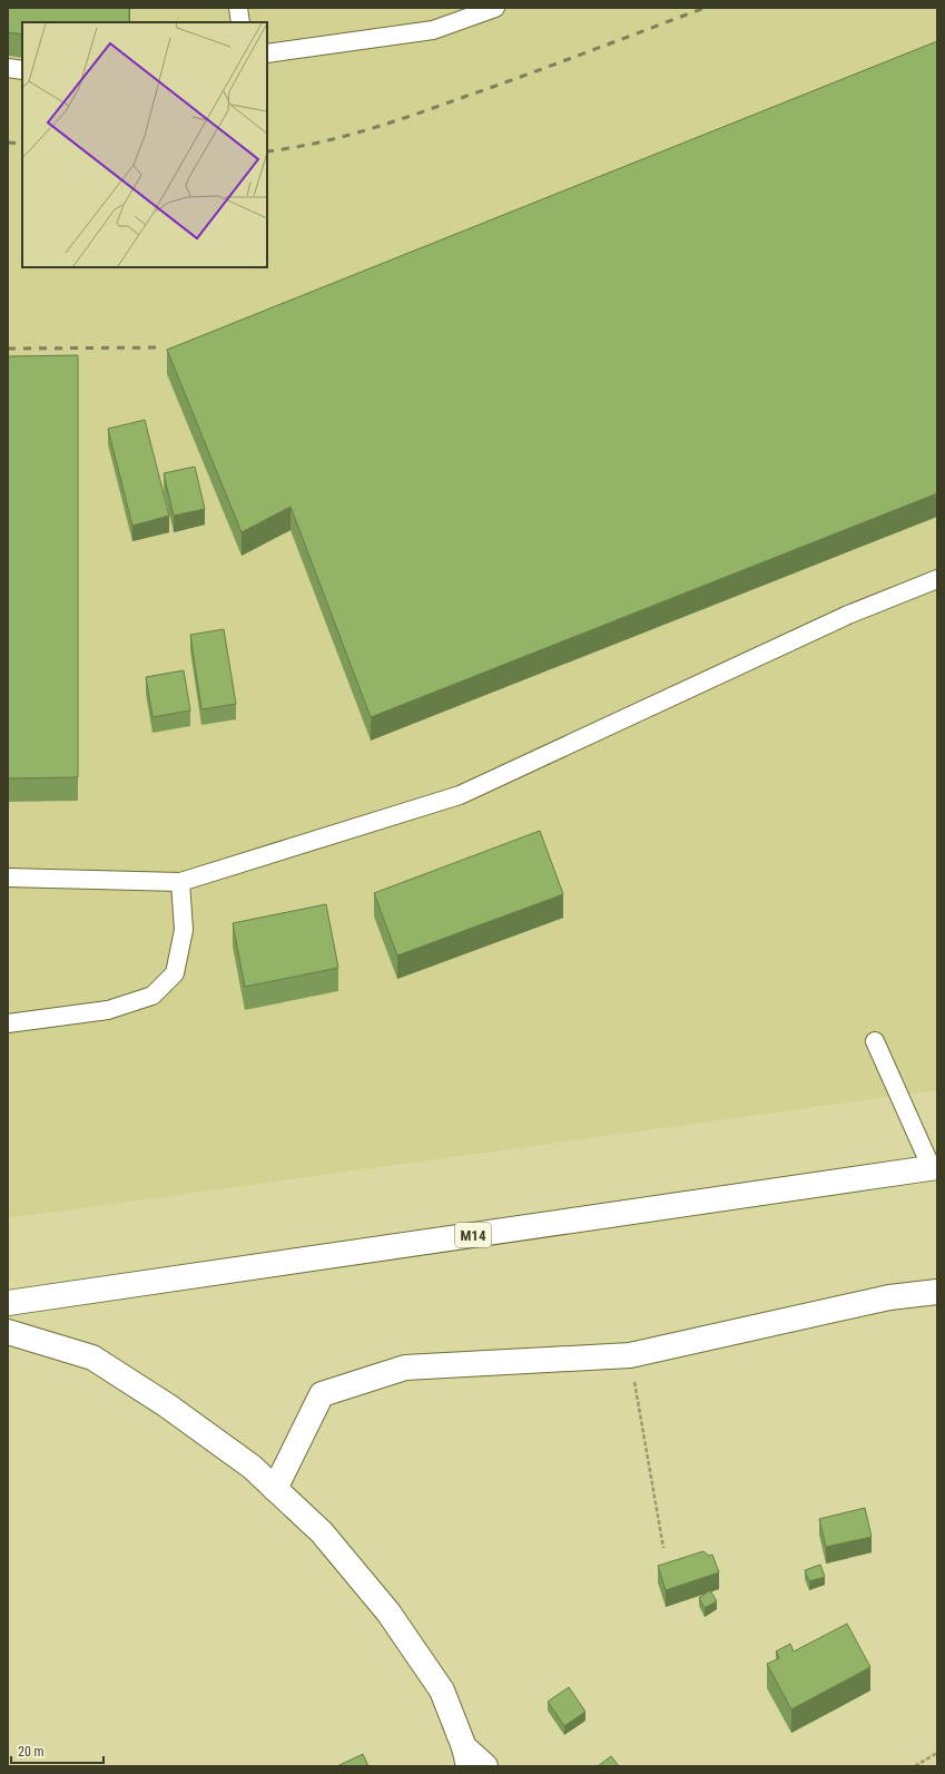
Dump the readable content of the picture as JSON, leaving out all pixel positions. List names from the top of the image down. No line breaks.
{"streets":{"main road":["M14"]},"scale_bar":"20 m"}
